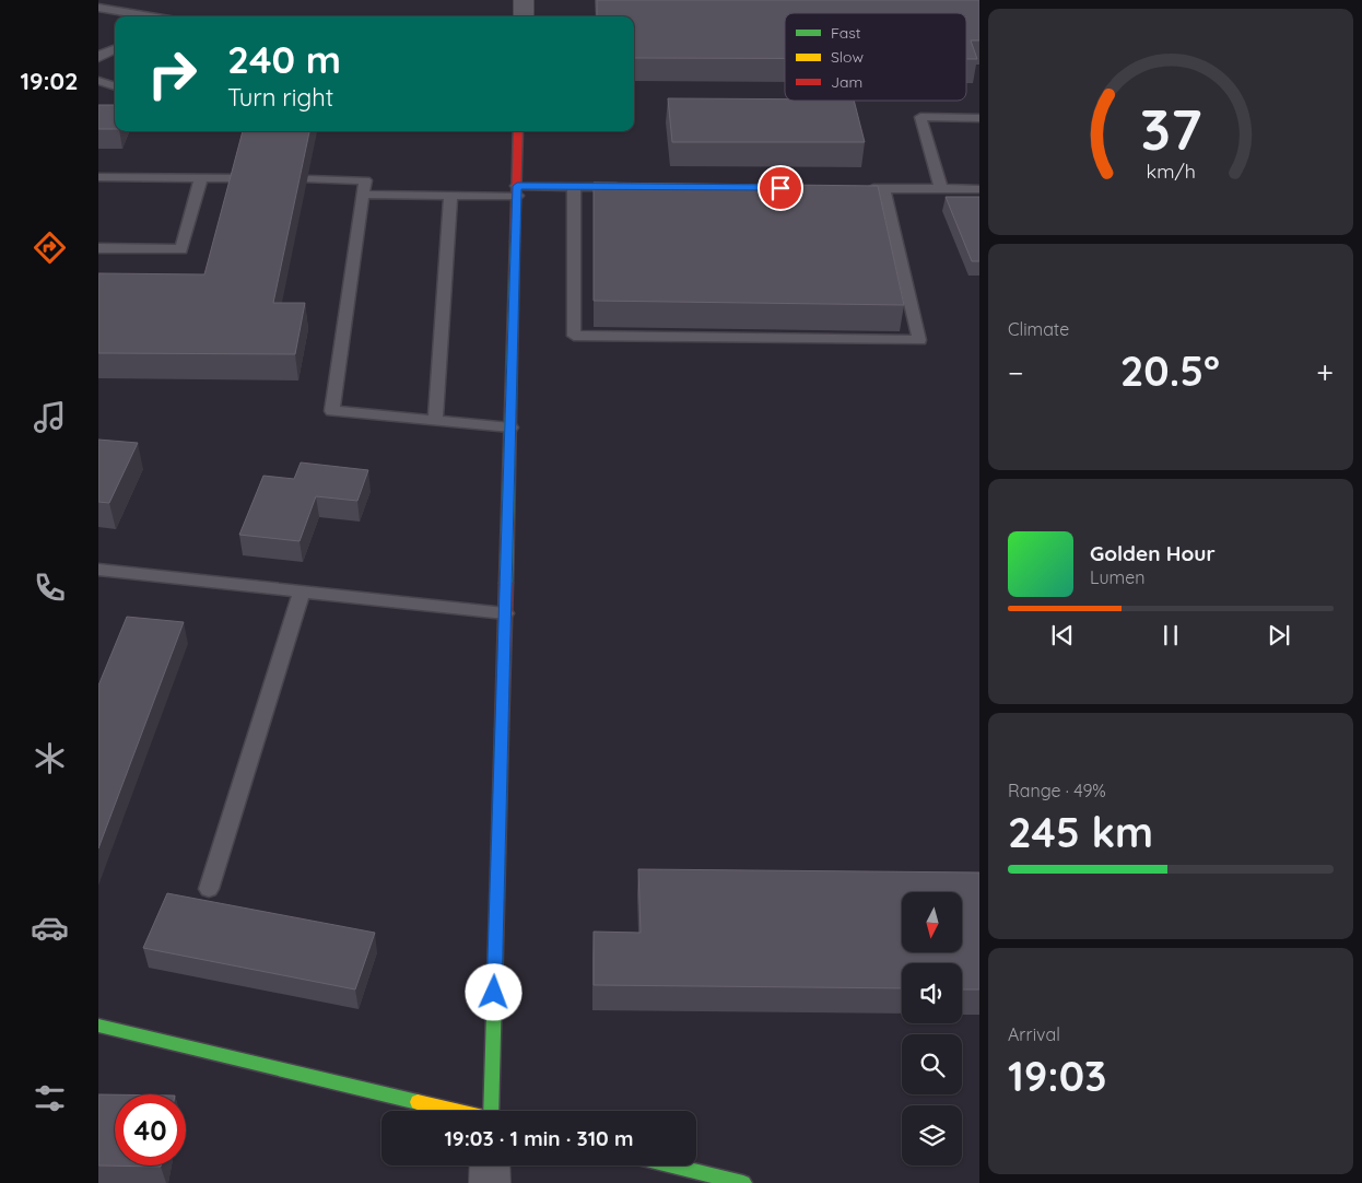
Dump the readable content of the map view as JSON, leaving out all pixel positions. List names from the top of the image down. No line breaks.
{"legend":["Fast","Slow","Jam"],"north":"bottom","page":{"tabs":"19:02","turn":["240 m","Turn right"],"tile":["Climate",["Range · 49%","245 km"],["Arrival","19:03"]],"heat":["−","20.5°","+"],"song":["Golden Hour","Lumen"],"limit":"40","trip":"19:03 · 1 min · 310 m","gauge":["37","km/h"]}}
